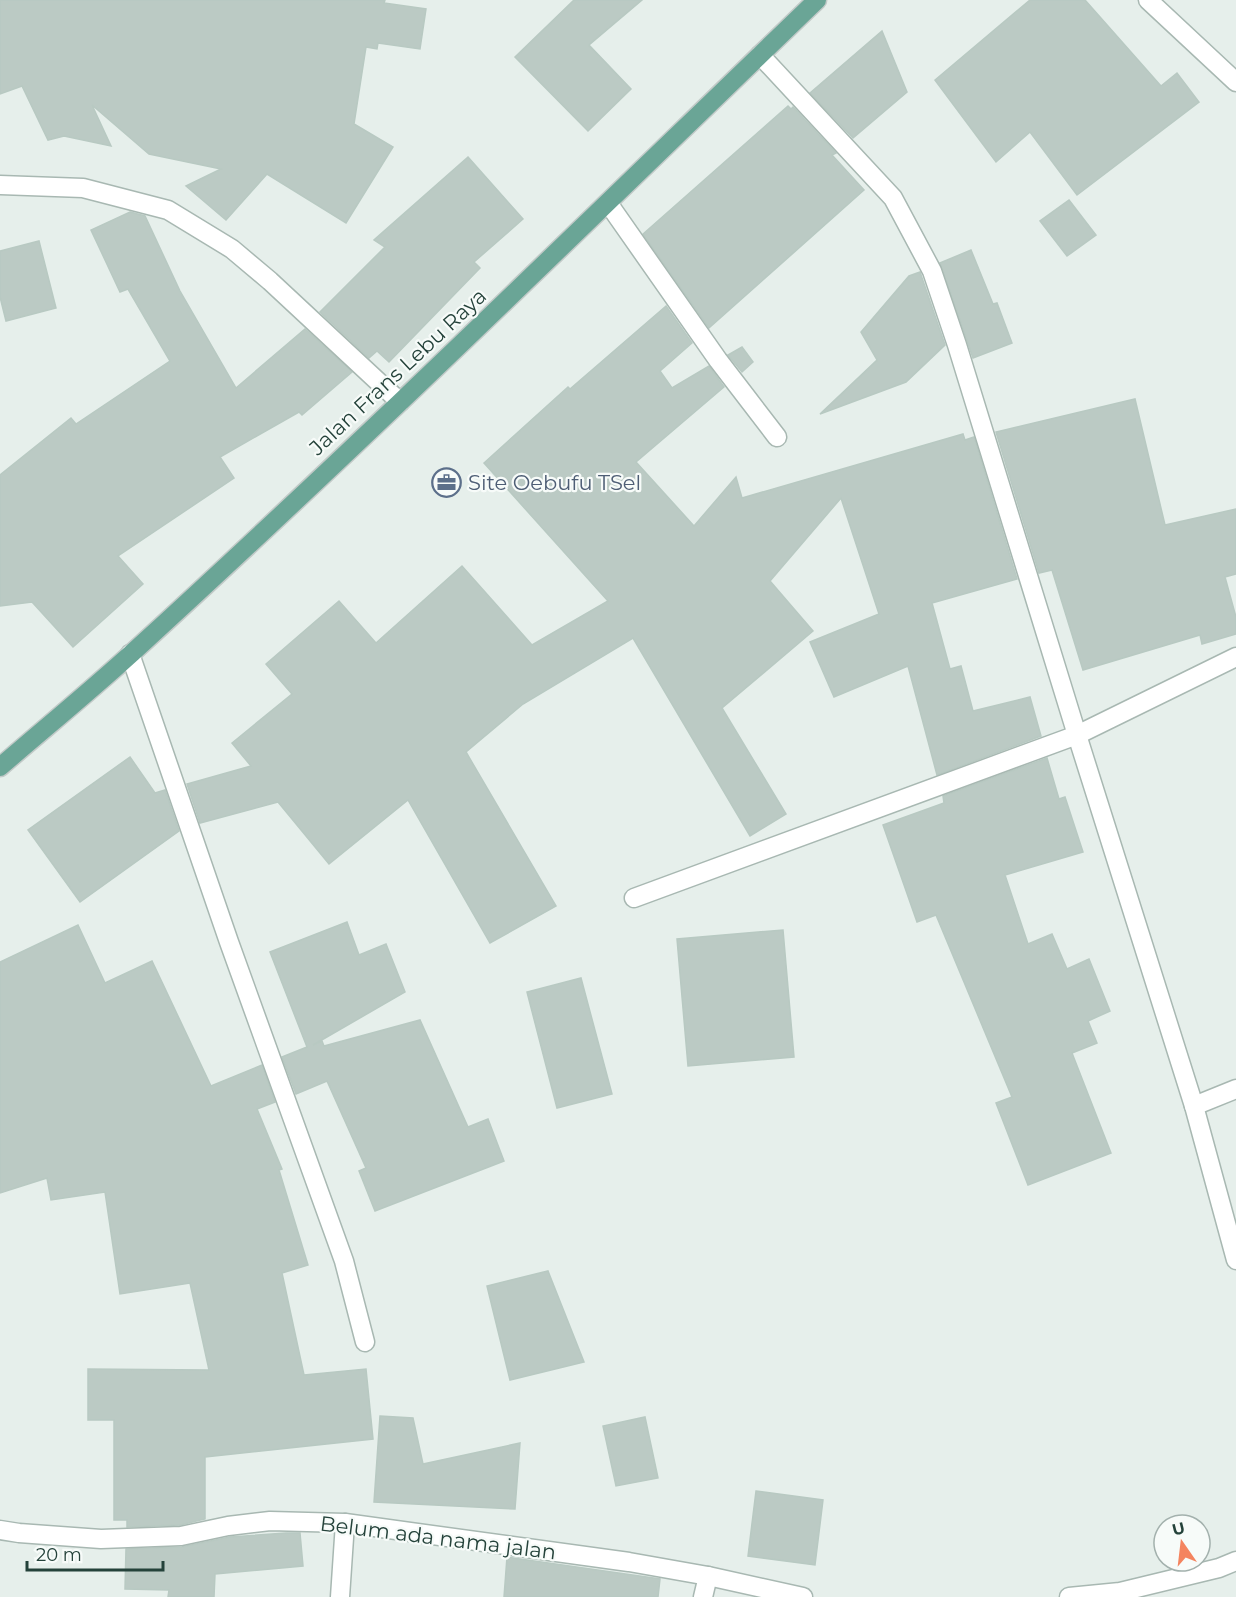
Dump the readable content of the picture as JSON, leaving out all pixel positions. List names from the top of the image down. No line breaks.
{"streets":{"main road":["Jalan Frans Lebu Raya"],"street":["Belum ada nama jalan"]},"places":{"office":["Site Oebufu TSel"]},"scale_bar":"20 m","north":"top"}
